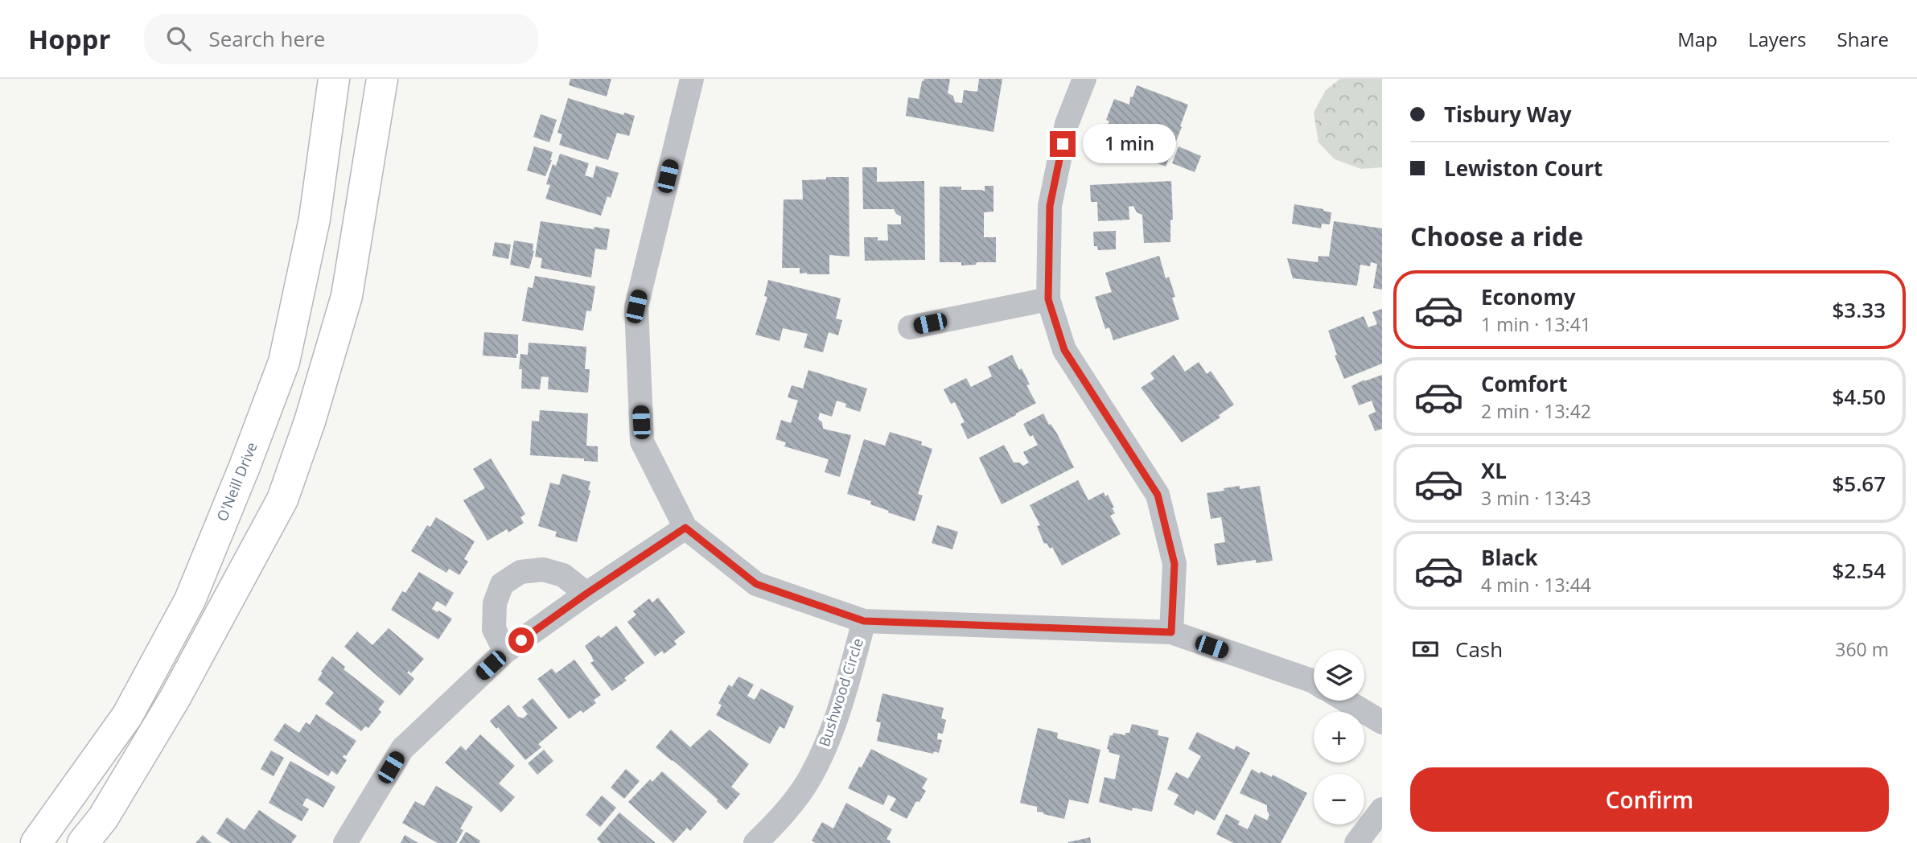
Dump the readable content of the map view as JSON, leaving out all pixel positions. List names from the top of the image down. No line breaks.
{"streets":{"main road":["O'Neill Drive"],"street":["Bushwood Circle"]},"page":{"header":"Hoppr","search":"Search here","nav":["Map","Layers","Share"],"banner":["Tisbury Way","Lewiston Court"],"bubble":"1 min","heading":"Choose a ride","list":[{"name":"Economy","note":"1 min · 13:41","value":"$3.33"},{"name":"Comfort","note":"2 min · 13:42","value":"$4.50"},{"name":"XL","note":"3 min · 13:43","value":"$5.67"},{"name":"Black","note":"4 min · 13:44","value":"$2.54"}],"pay":["Cash","360 m"],"map_buttons":["+","−"],"buttons":"Confirm"}}
